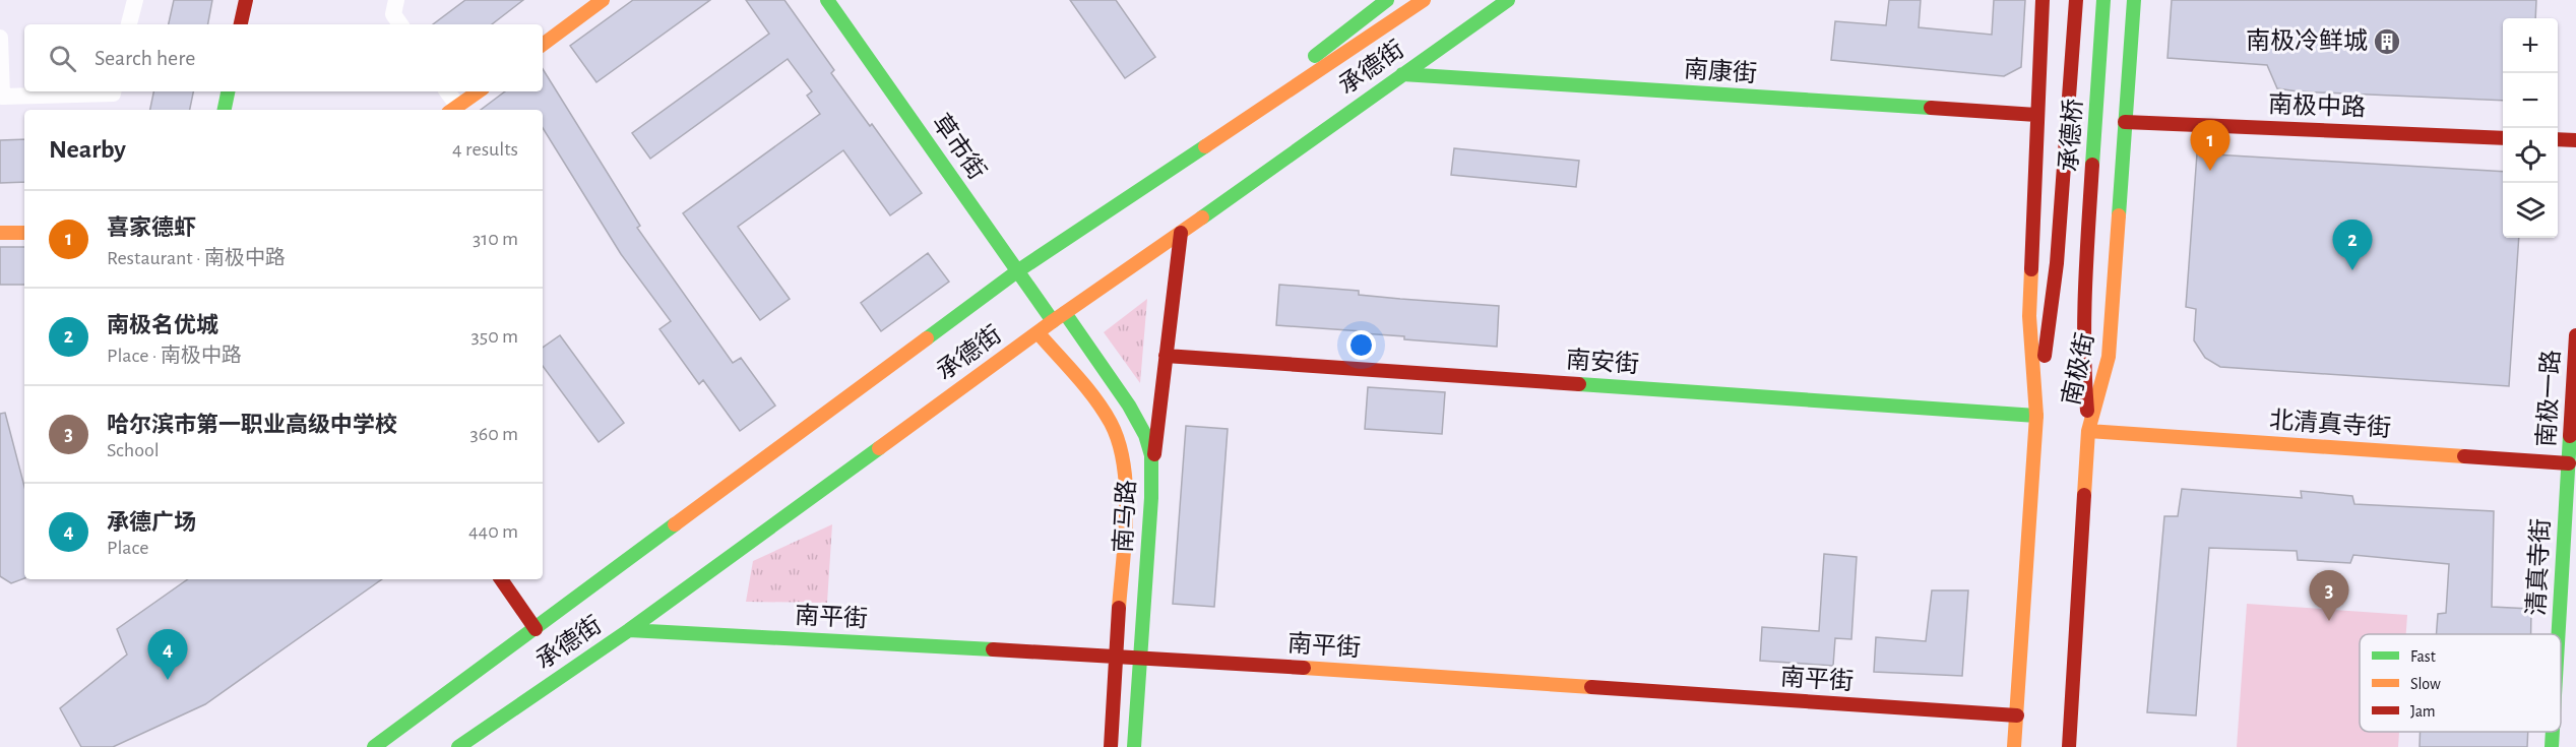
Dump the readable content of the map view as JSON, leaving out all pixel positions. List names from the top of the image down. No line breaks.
{"streets":{"main road":["承德街","南康街","南极中路","承德桥","草市街","南安街","南极街","南极一路","北清真寺街","南马路","清真寺街","南平街"]},"crossings":[["承德街","南康街"],["承德街","草市街"],["承德街","南马路"],["承德街","南平街"],["南康街","南极街"],["南极中路","南极街"],["承德桥","南安街"],["承德桥","南极街"],["承德桥","北清真寺街"],["南安街","南极街"],["南极街","北清真寺街"],["南极街","南平街"],["南极一路","北清真寺街"],["南极一路","清真寺街"],["北清真寺街","清真寺街"],["南马路","南平街"]],"places":{"building":["南极冷鲜城"]},"legend":["Fast","Slow","Jam"],"page":{"map_buttons":["+","−"],"search":"Search here","heading":["Nearby","4 results"],"pins":["1","2","3","4"],"list":[{"mark":"1","name":"喜家德虾","note":"Restaurant · 南极中路","value":"310 m"},{"mark":"2","name":"南极名优城","note":"Place · 南极中路","value":"350 m"},{"mark":"3","name":"哈尔滨市第一职业高级中学校","note":"School","value":"360 m"},{"mark":"4","name":"承德广场","note":"Place","value":"440 m"}]}}
